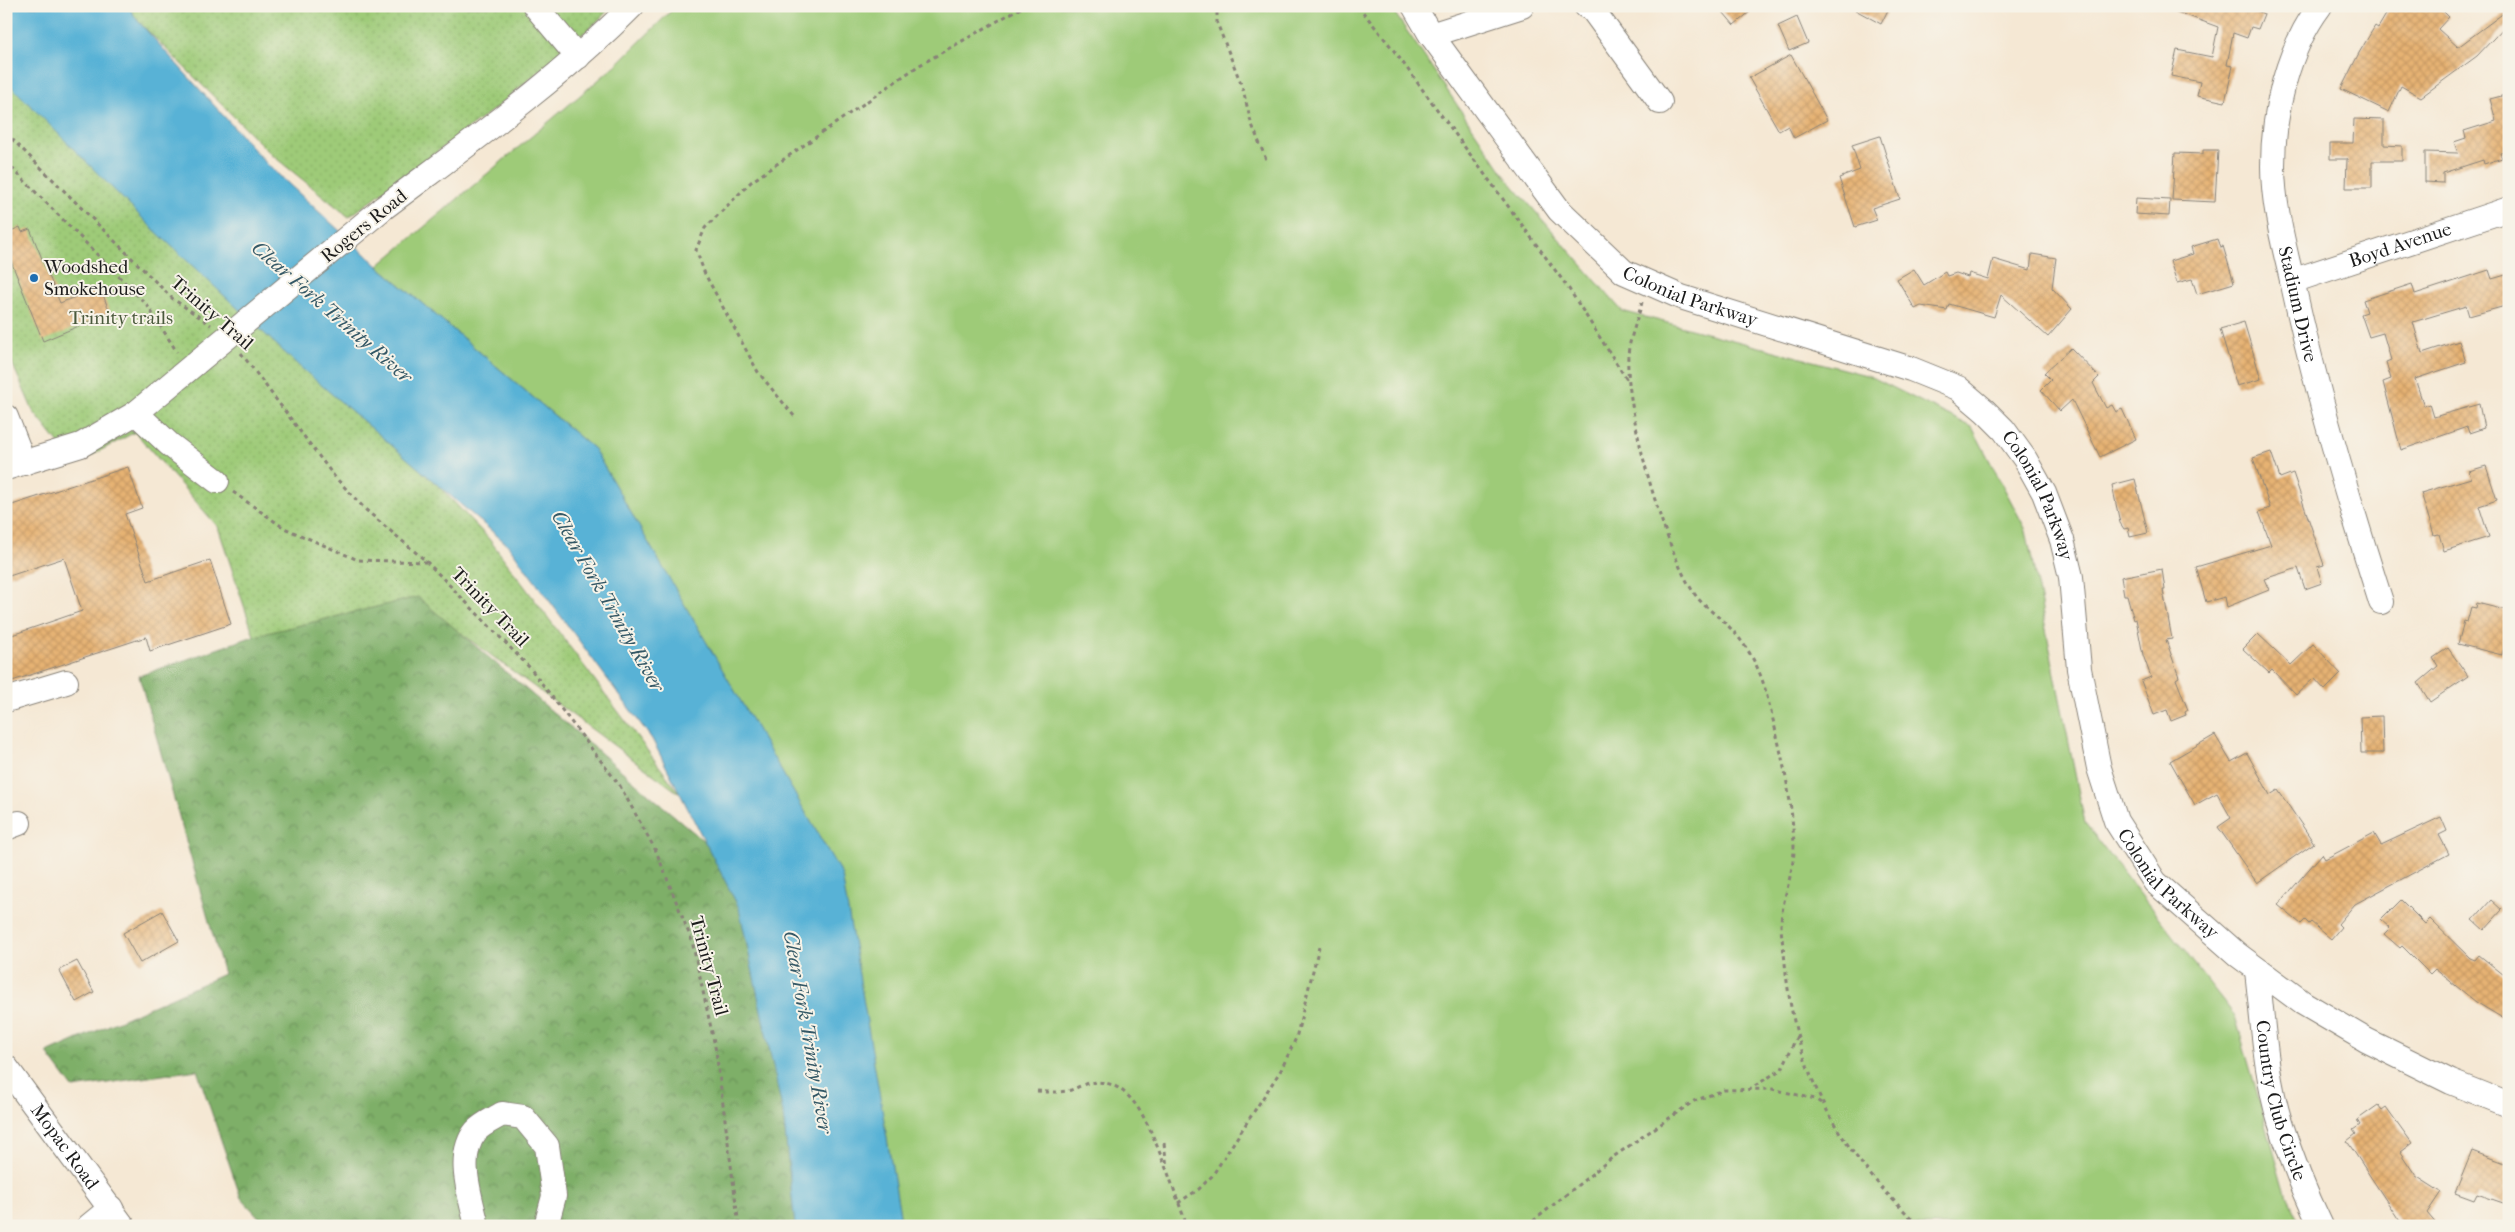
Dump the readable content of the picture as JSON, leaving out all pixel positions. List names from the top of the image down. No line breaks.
{"streets":{"street":["Rogers Road","Boyd Avenue","Colonial Parkway","Stadium Drive","Country Club Circle","Mopac Road"],"path":["Trinity Trail"]},"crossings":[["Boyd Avenue","Stadium Drive"],["Colonial Parkway","Country Club Circle"]],"water":["Clear Fork Trinity River"],"parks":["Trinity trails"],"places":["Woodshed Smokehouse"]}
